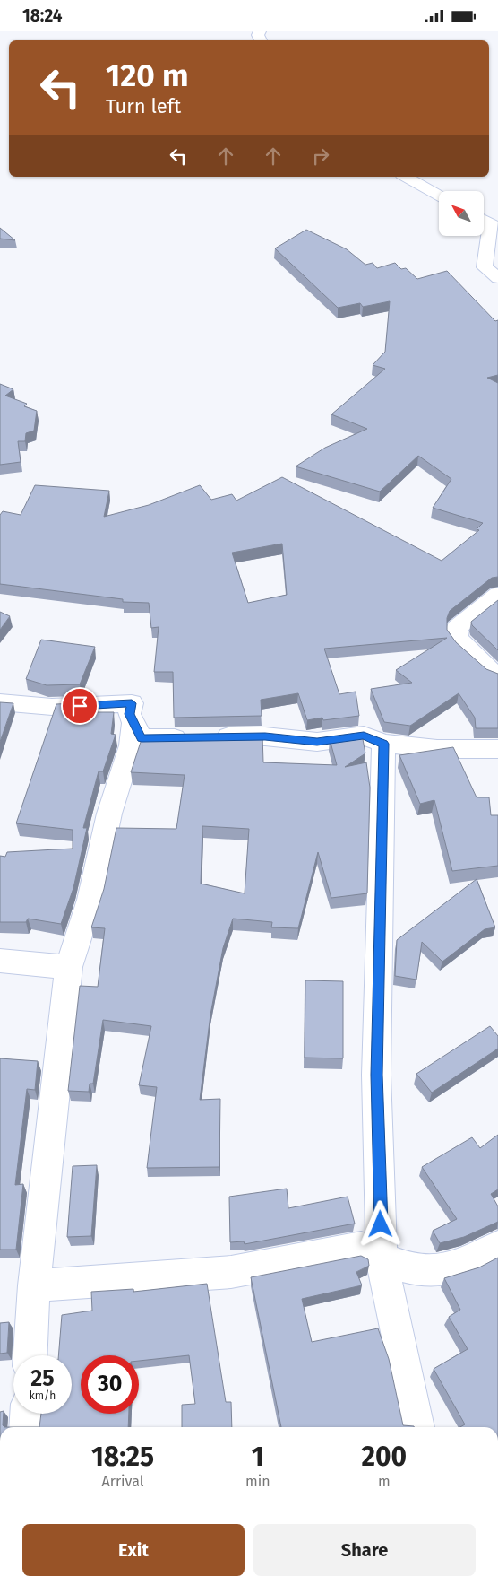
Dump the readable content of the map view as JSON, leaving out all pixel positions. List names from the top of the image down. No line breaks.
{"north":"top left","page":{"status":"18:24","turn":["120 m","Turn left"],"speed":"25 km/h","limit":"30","eta":["18:25","Arrival","1","min","200","m"],"buttons":["Exit","Share"]}}
